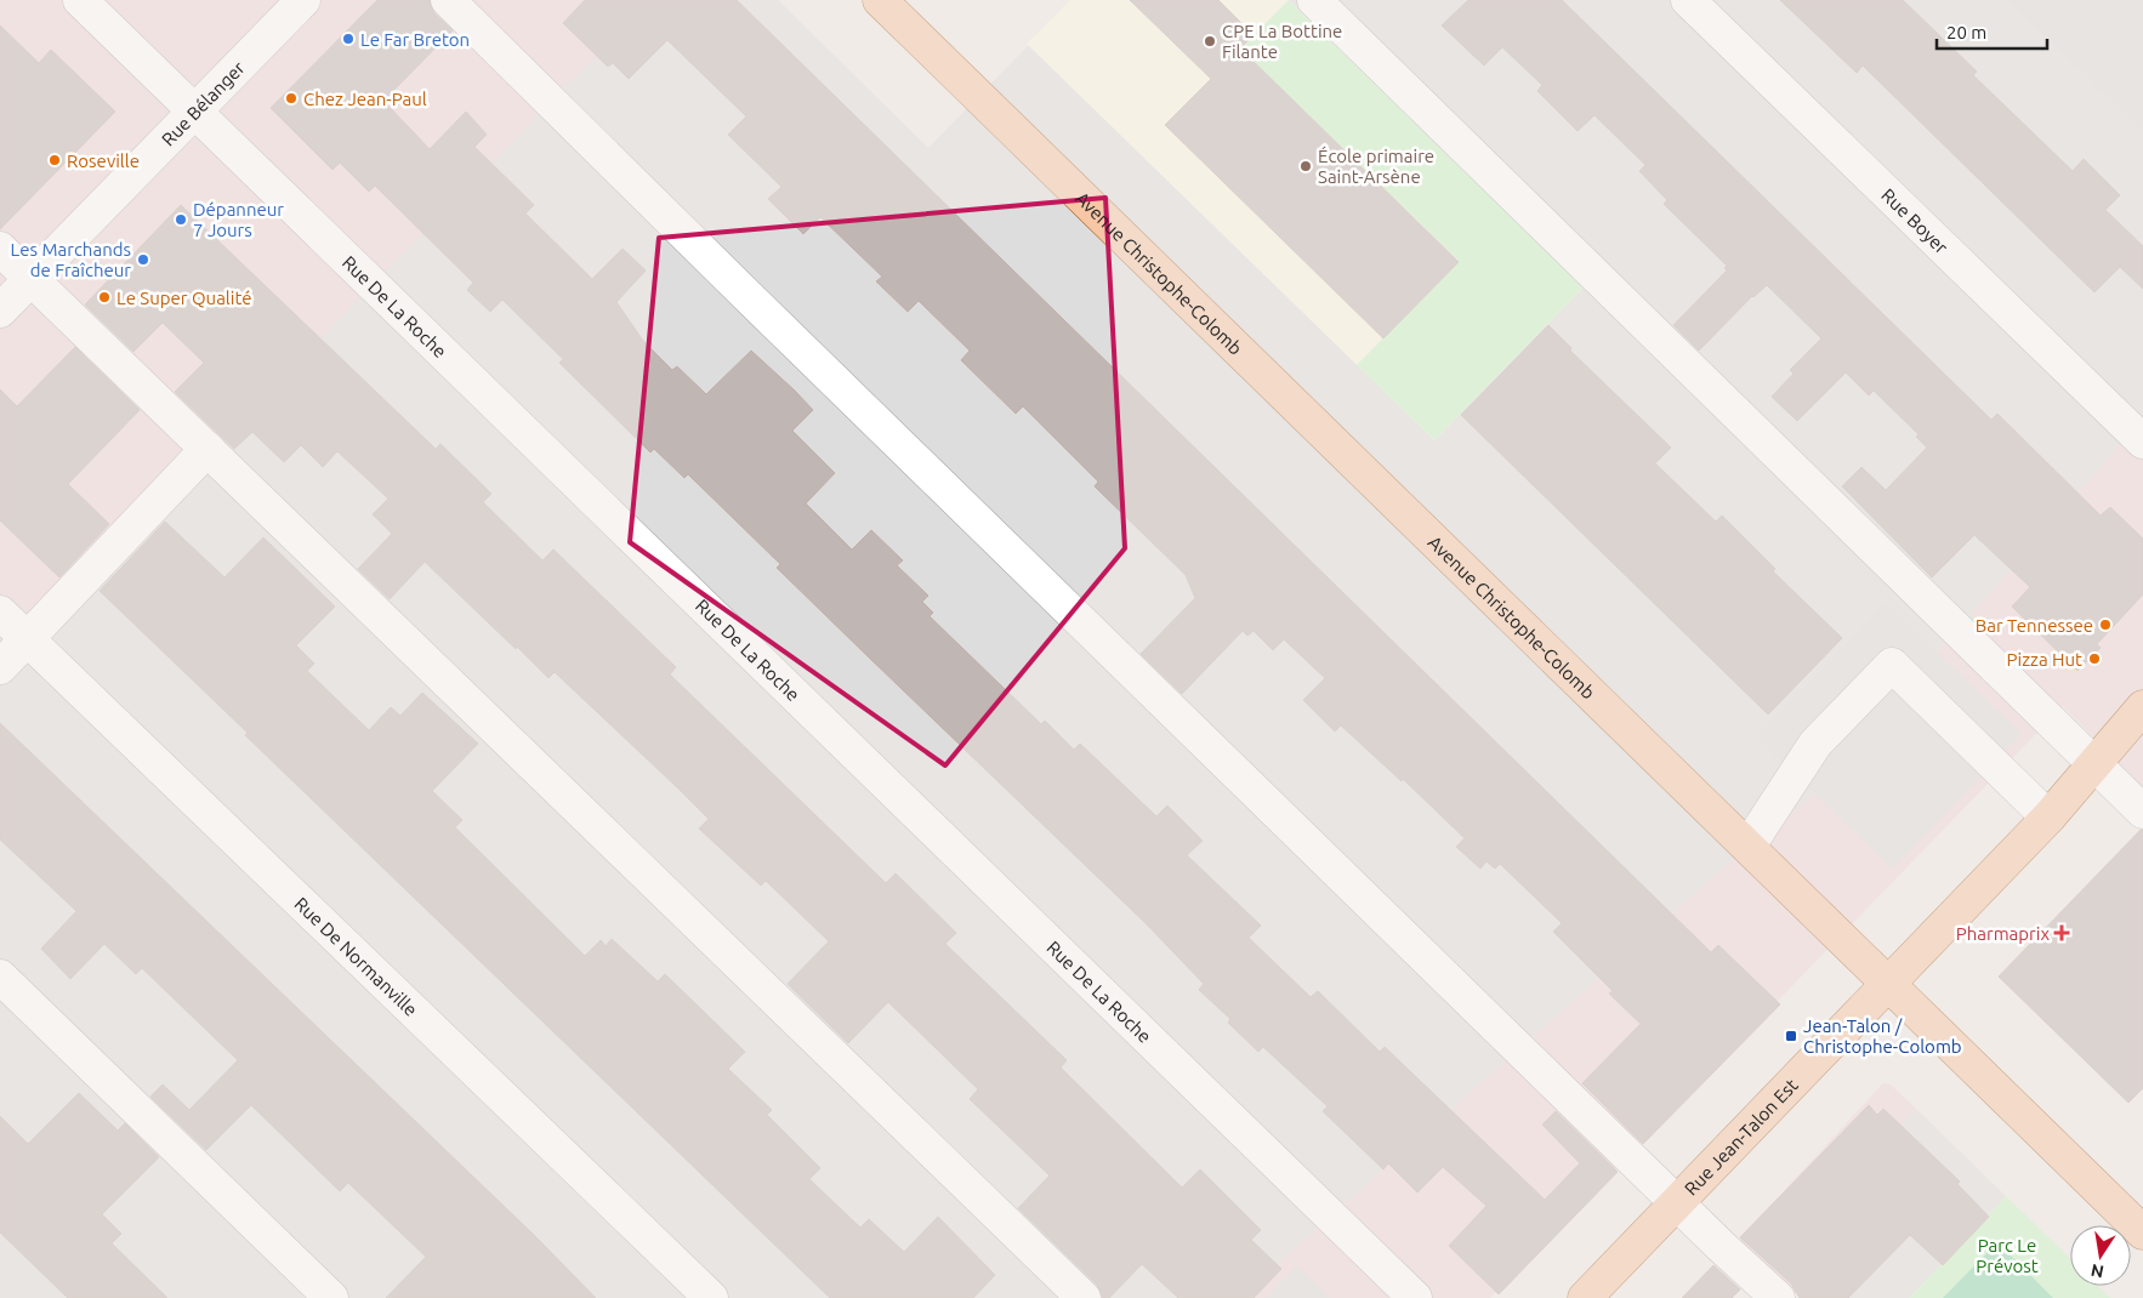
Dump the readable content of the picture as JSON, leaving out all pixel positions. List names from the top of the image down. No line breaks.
{"streets":{"main road":["Avenue Christophe-Colomb","Rue Jean-Talon Est"],"street":["Rue Bélanger","Rue Boyer","Rue De La Roche","Rue De Normanville"]},"crossings":[["Rue Bélanger","Rue De La Roche"],["Avenue Christophe-Colomb","Rue Jean-Talon Est"]],"parks":["Parc Le Prévost"],"places":{"other":["Le Far Breton","CPE La Bottine Filante","Chez Jean-Paul","Roseville","École primaire Saint-Arsène","Dépanneur 7 Jours","Les Marchands de Fraîcheur","Le Super Qualité","Bar Tennessee","Pizza Hut"],"health":["Pharmaprix"],"transit":["Jean-Talon / Christophe-Colomb"]},"scale_bar":"20 m","north":"bottom"}
